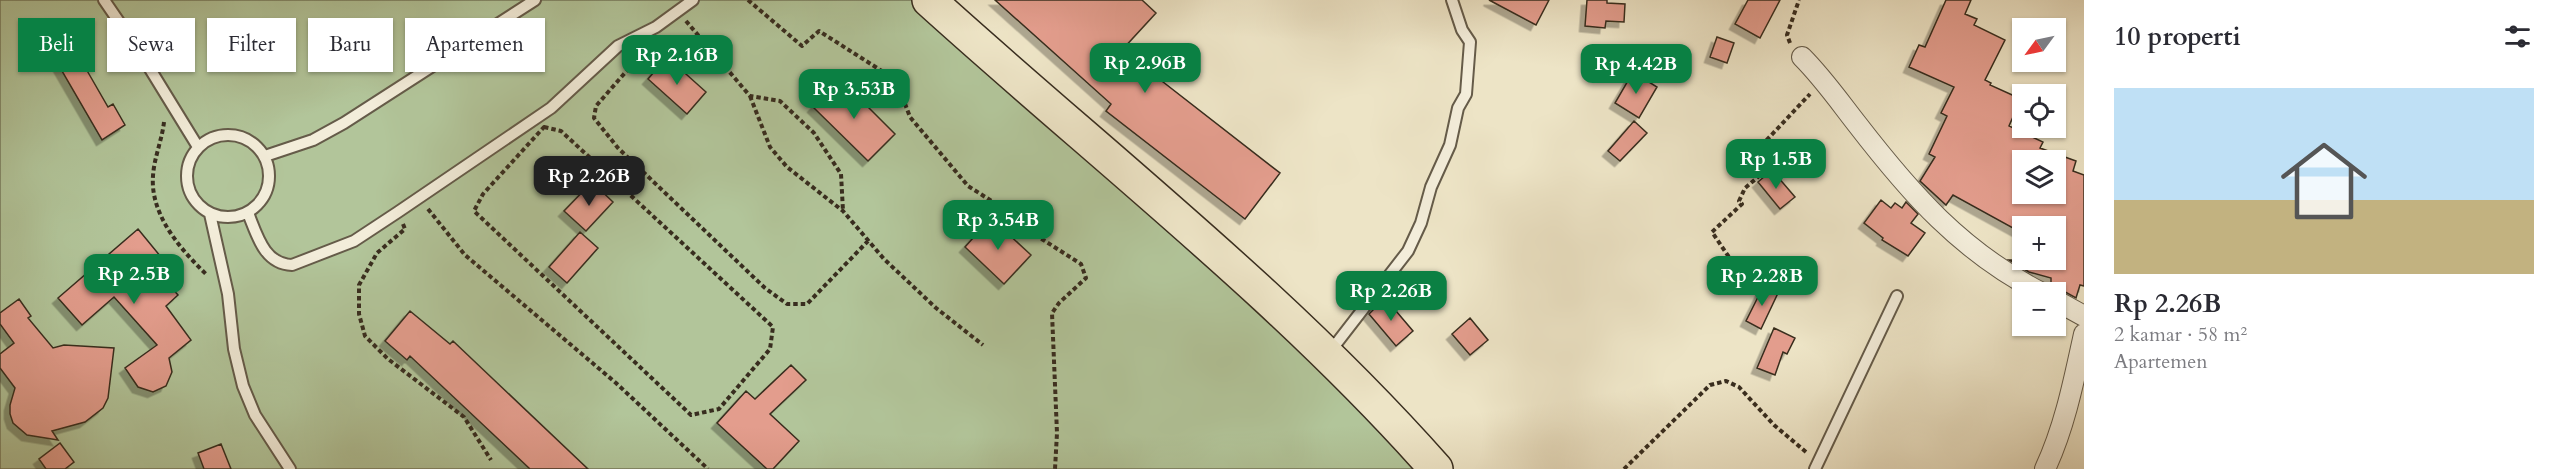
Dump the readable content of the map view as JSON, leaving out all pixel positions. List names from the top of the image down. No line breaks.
{"north":"bottom left","page":{"heading":"10 properti","map_buttons":["+","−"],"chip":["Beli","Sewa","Filter","Baru","Apartemen"],"price":["Rp 2.16B","Rp 2.96B","Rp 4.42B","Rp 3.53B","Rp 1.5B","Rp 2.26B","Rp 3.54B","Rp 2.5B","Rp 2.28B","Rp 2.26B"],"list":[{"name":"Rp 2.26B","note":"2 kamar · 58 m² · Apartemen"}]}}
